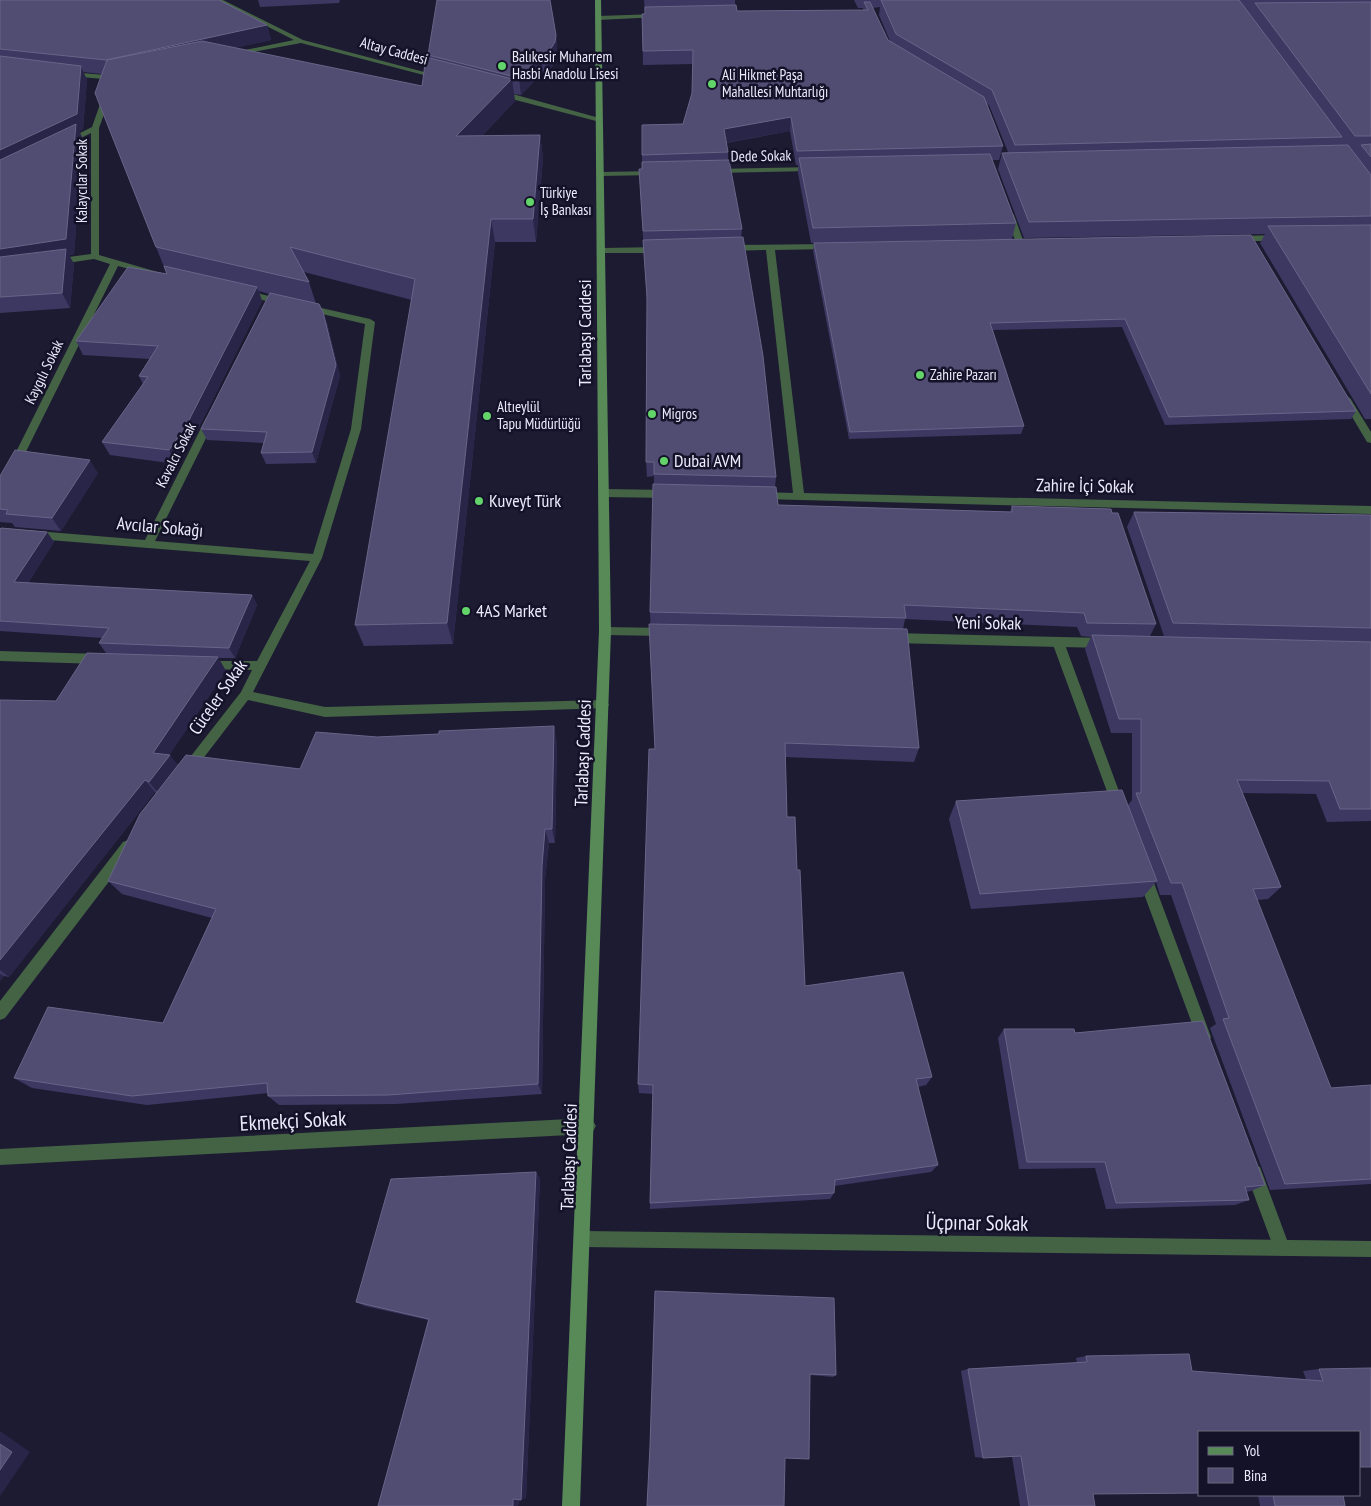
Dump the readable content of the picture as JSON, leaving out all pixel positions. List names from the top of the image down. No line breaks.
{"streets":{"main road":["Tarlabaşı Caddesi"],"street":["Altay Caddesi","Dede Sokak","Kalaycılar Sokak","Kaygılı Sokak","Kavalcı Sokak","Zahire İçi Sokak","Avcılar Sokağı","Yeni Sokak","Cüceler Sokak","Ekmekçi Sokak","Üçpınar Sokak"]},"crossings":[["Tarlabaşı Caddesi","Ekmekçi Sokak"],["Tarlabaşı Caddesi","Üçpınar Sokak"],["Kavalcı Sokak","Avcılar Sokağı"],["Avcılar Sokağı","Cüceler Sokak"]],"places":["Balıkesir Muharrem Hasbi Anadolu Lisesi","Ali Hikmet Paşa Mahallesi Muhtarlığı","Türkiye İş Bankası","Zahire Pazarı","Migros","Altıeylül Tapu Müdürlüğü","Dubai AVM","Kuveyt Türk","4AS Market"],"legend":["Yol","Bina"]}
